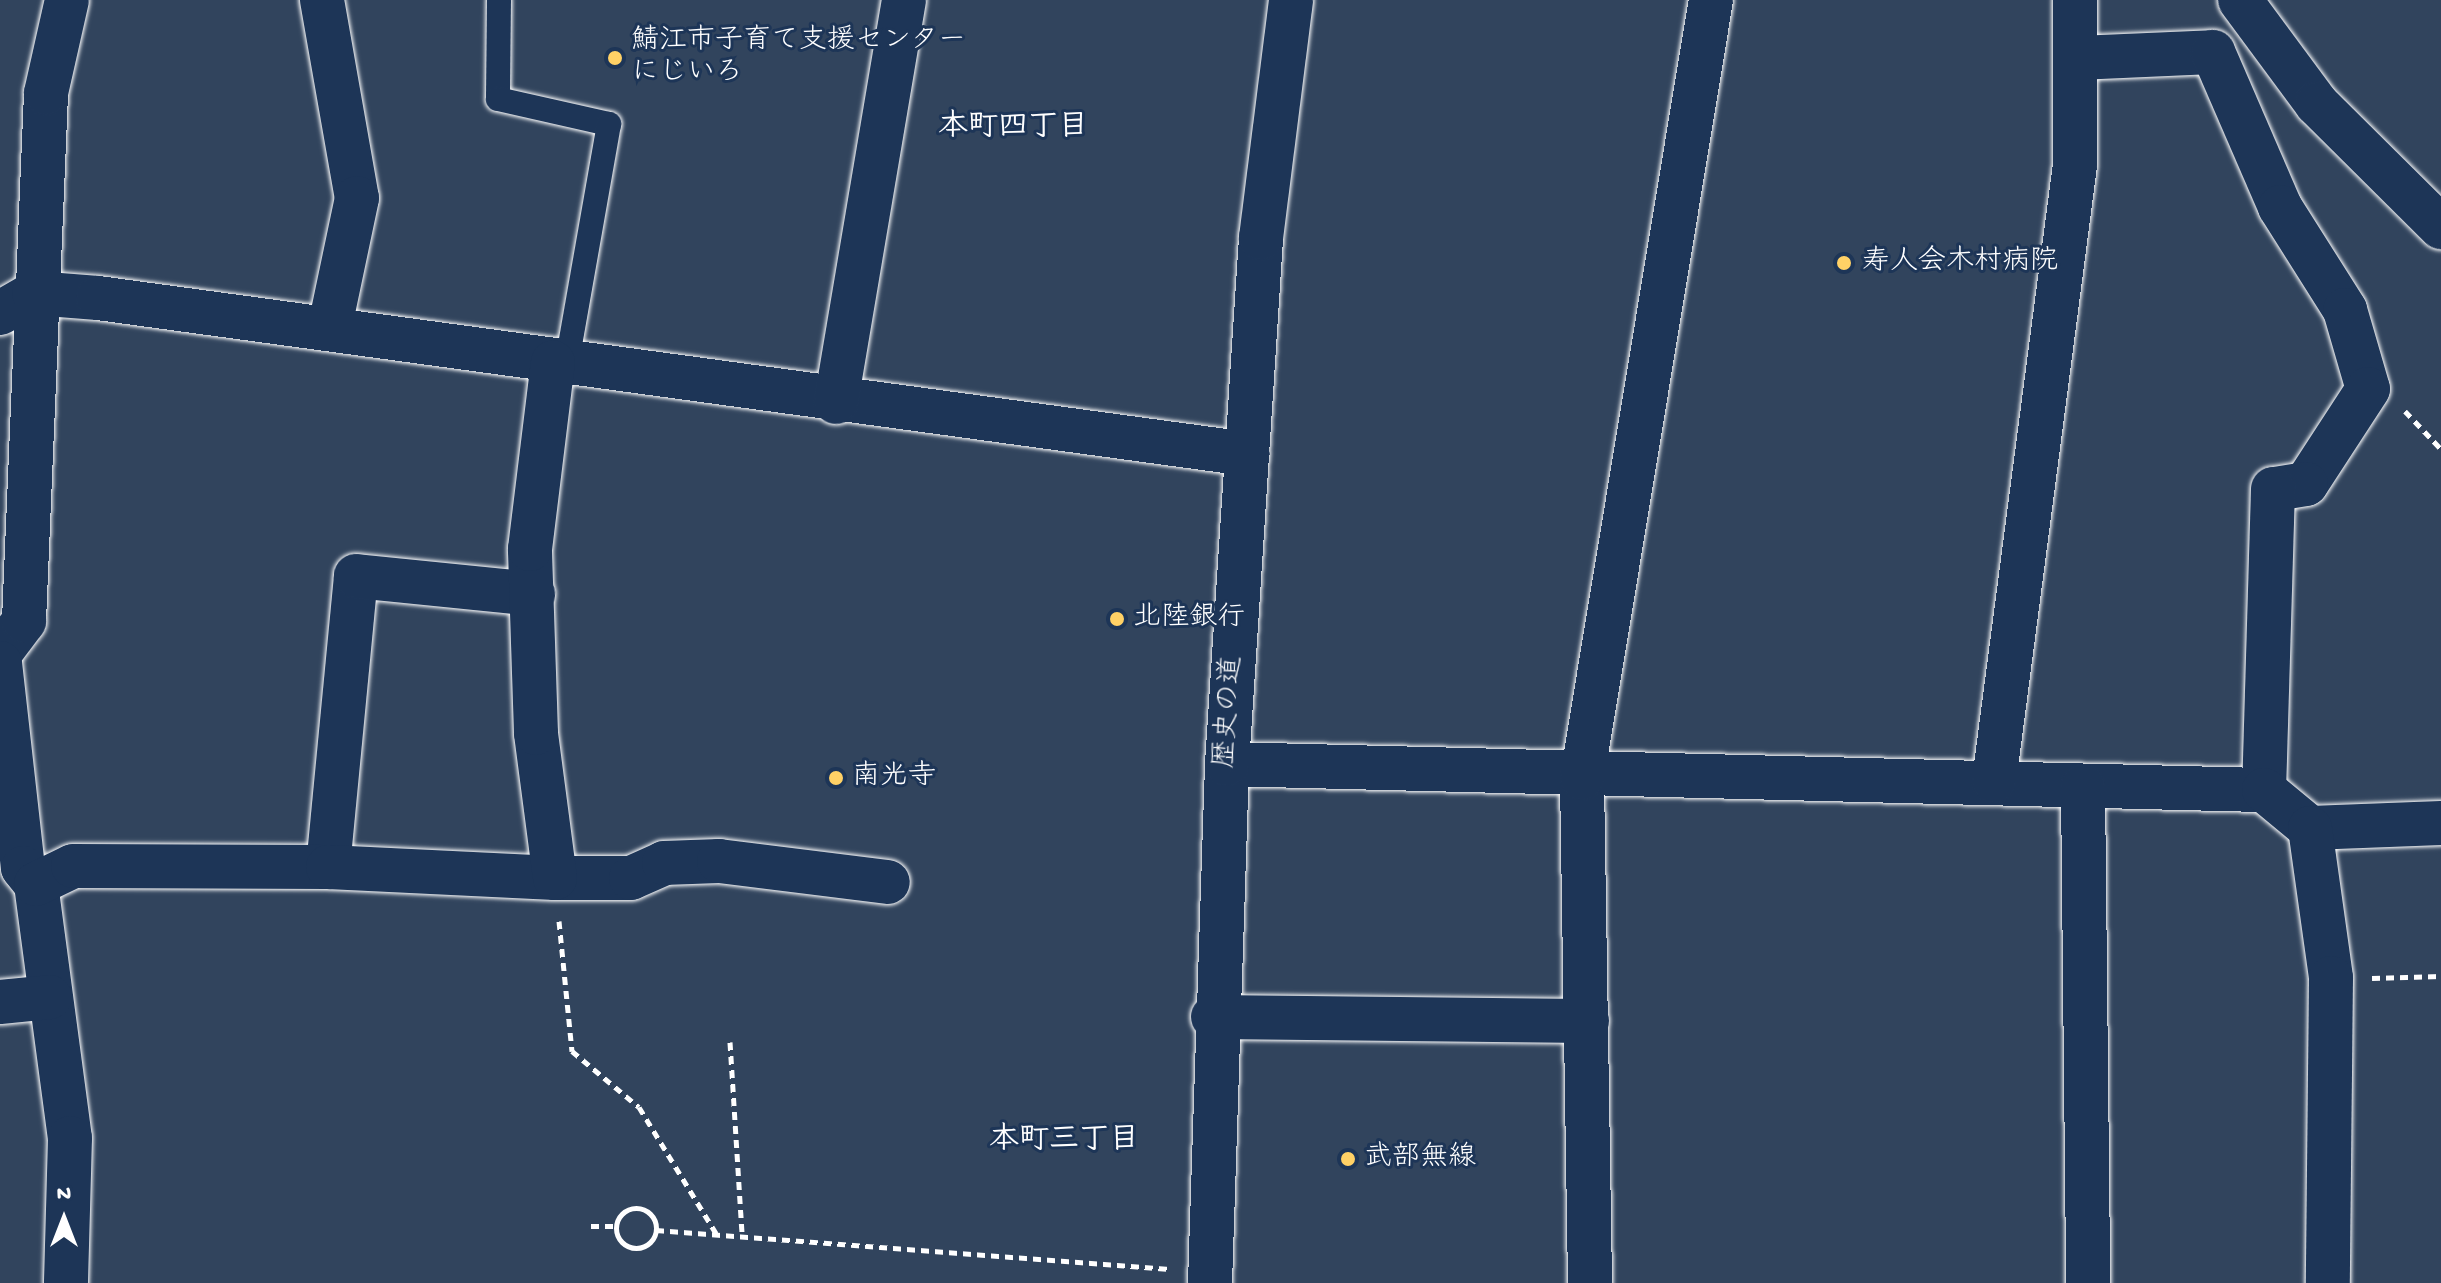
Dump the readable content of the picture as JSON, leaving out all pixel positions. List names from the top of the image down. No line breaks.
{"streets":{"street":["歴史の道"]},"districts":["本町四丁目","本町三丁目"],"places":["鯖江市子育て支援センター にじいろ","寿人会木村病院","北陸銀行","南光寺","武部無線"],"north":"top"}
